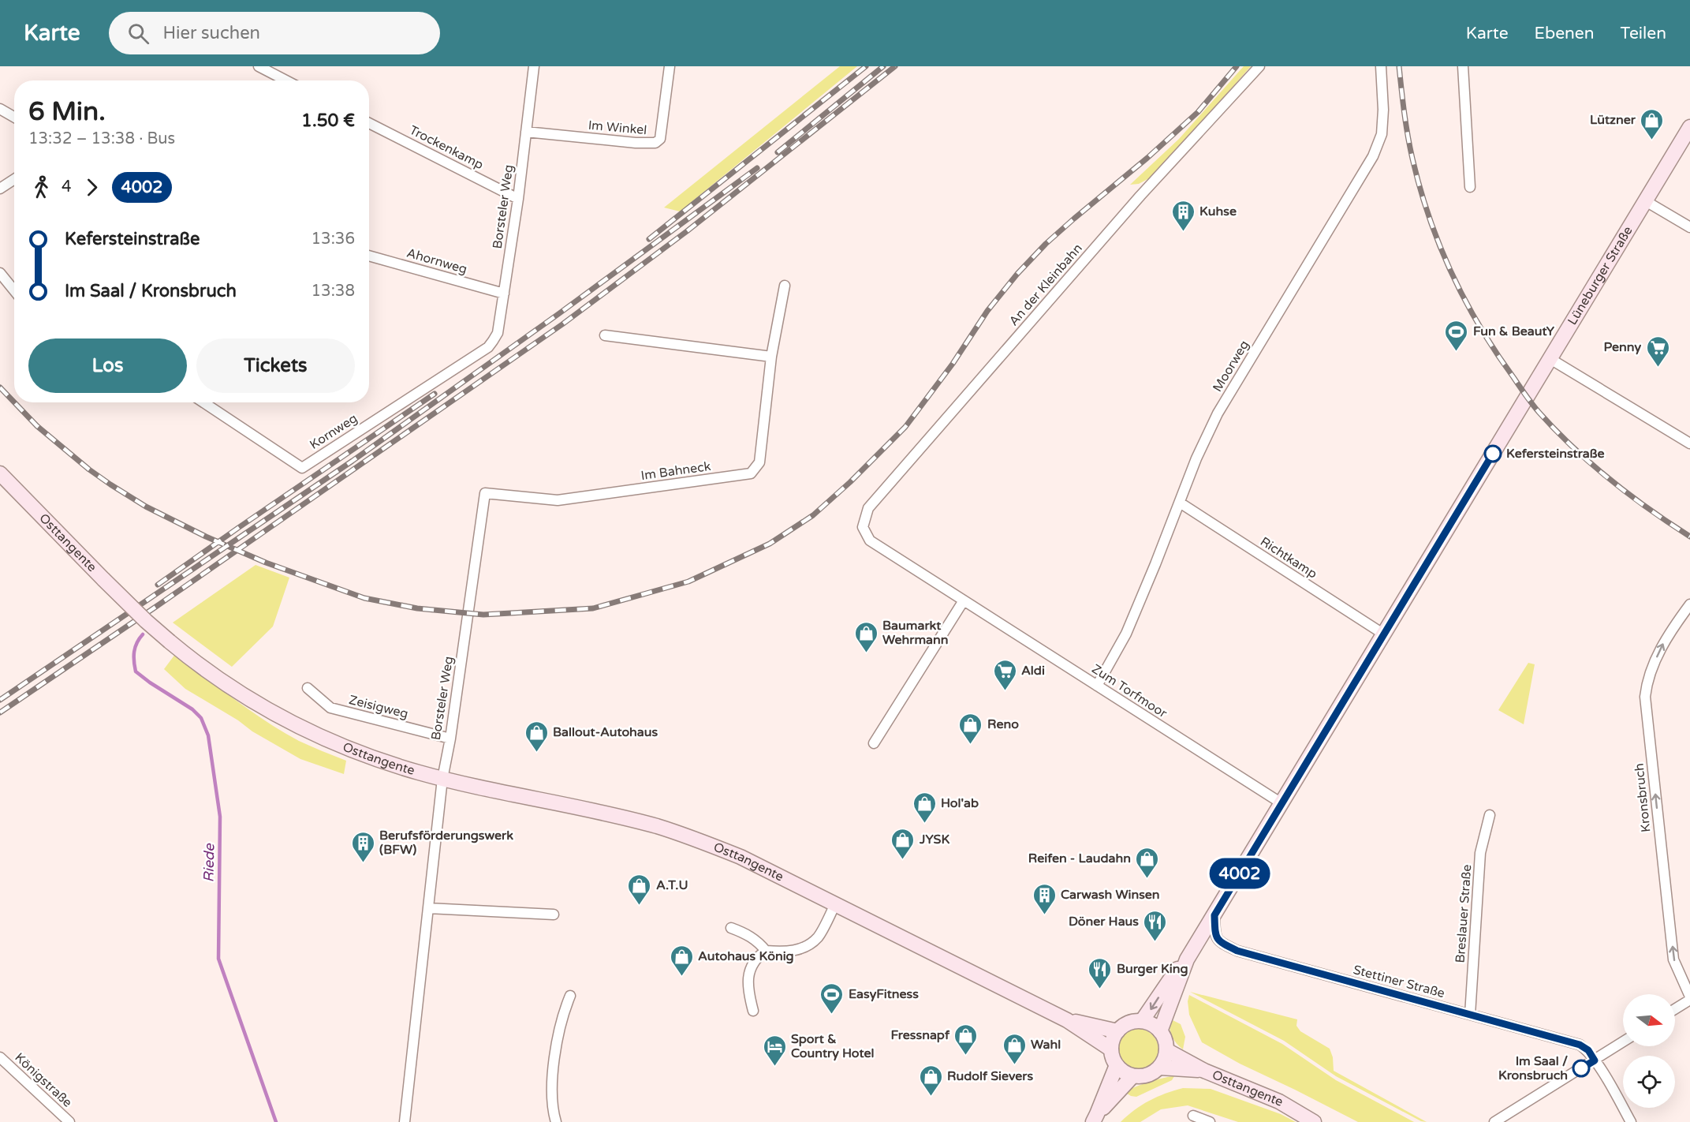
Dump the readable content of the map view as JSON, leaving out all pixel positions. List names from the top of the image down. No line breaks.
{"streets":{"main road":["Lüneburger Straße","Osttangente"],"street":["Im Winkel","Trockenkamp","Borsteler Weg","Ahornweg","An der Kleinbahn","Moorweg","Kornweg","Im Bahneck","Richtkamp","Zum Torfmoor","Zeisigweg","Kronsbruch","Breslauer Straße","Stettiner Straße","Königstraße"]},"crossings":[["Im Winkel","Borsteler Weg"],["Trockenkamp","Borsteler Weg"],["Borsteler Weg","Ahornweg"],["Borsteler Weg","Kornweg"],["Borsteler Weg","Im Bahneck"],["Borsteler Weg","Osttangente"],["Borsteler Weg","Zeisigweg"],["Lüneburger Straße","Osttangente"],["Lüneburger Straße","Richtkamp"],["Lüneburger Straße","Zum Torfmoor"],["Lüneburger Straße","Stettiner Straße"],["An der Kleinbahn","Zum Torfmoor"],["Moorweg","Richtkamp"],["Moorweg","Zum Torfmoor"],["Breslauer Straße","Stettiner Straße"]],"one_way":["Kronsbruch"],"water":["Riede"],"places":{"shop":["Lützner","Baumarkt Wehrmann","Reno","Ballout-Autohaus","Hol'ab","JYSK","Reifen - Laudahn","A.T.U","Autohaus König","Fressnapf","Wahl","Rudolf Sievers"],"building":["Kuhse","Berufsförderungswerk (BFW)","Carwash Winsen"],"sports":["Fun & BeautY","EasyFitness"],"supermarket":["Penny","Aldi"],"other":["Kefersteinstraße","Im Saal / Kronsbruch"],"restaurant":["Döner Haus","Burger King"],"hotel":["Sport & Country Hotel"]},"lines":["bus line 4002"],"north":"right","page":{"header":"Karte","search":"Hier suchen","nav":["Karte","Ebenen","Teilen"],"on_map":"4002","heading":["6 Min.","13:32 – 13:38 · Bus","1.50 €"],"legs":["4","4002"],"list":[{"name":"Kefersteinstraße","value":"13:36"},{"name":"Im Saal / Kronsbruch","value":"13:38"}],"buttons":["Los","Tickets"]}}
